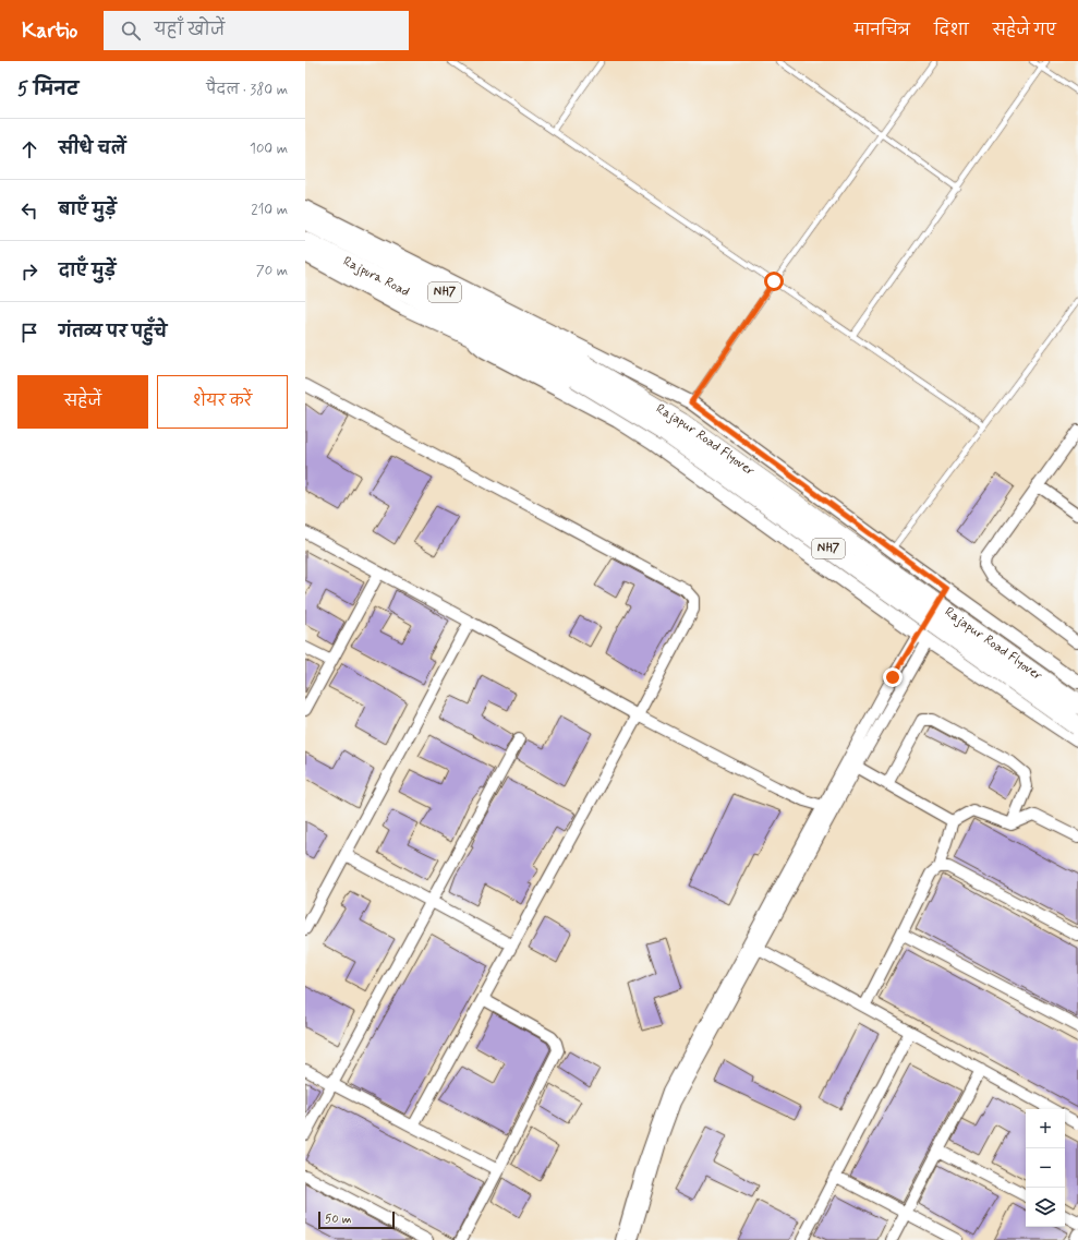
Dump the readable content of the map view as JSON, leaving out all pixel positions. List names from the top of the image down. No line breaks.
{"streets":{"highway":["Rajpura Road","NH7","Rajapur Road Flyover"]},"crossings":[["Rajpura Road","Rajapur Road Flyover"]],"scale_bar":"50 m","page":{"header":"Kartio","search":"यहाँ खोजें","nav":["मानचित्र","दिशा","सहेजे गए"],"heading":["5 मिनट","पैदल · 380 m"],"list":[["सीधे चलें","100 m"],["बाएँ मुड़ें","210 m"],["दाएँ मुड़ें","70 m"],"गंतव्य पर पहुँचे"],"buttons":["सहेजें","शेयर करें"],"map_buttons":["+","−"],"scale":"50 m"}}
